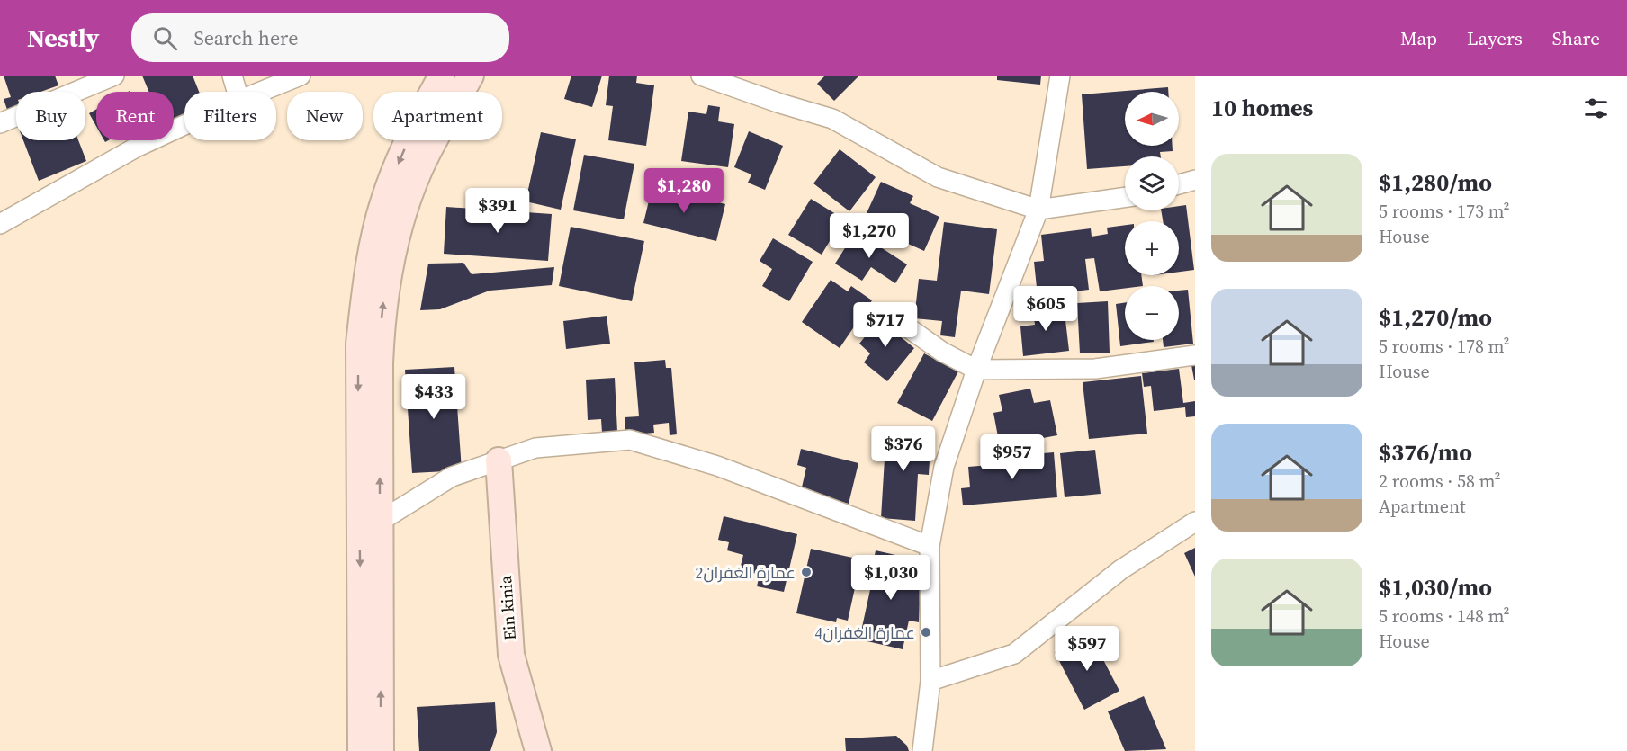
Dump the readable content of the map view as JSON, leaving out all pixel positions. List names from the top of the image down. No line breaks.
{"streets":{"main road":["Ein kinia"]},"places":["عمارة الغفران2","عمارة الغفران4"],"north":"left","page":{"header":"Nestly","search":"Search here","nav":["Map","Layers","Share"],"heading":"10 homes","map_buttons":["+","−"],"chip":["Buy","Rent","Filters","New","Apartment"],"list":[{"name":"$1,280/mo","note":"5 rooms · 173 m² · House"},{"name":"$1,270/mo","note":"5 rooms · 178 m² · House"},{"name":"$376/mo","note":"2 rooms · 58 m² · Apartment"},{"name":"$1,030/mo","note":"5 rooms · 148 m² · House"}],"price":["$1,280","$391","$1,270","$605","$717","$433","$376","$957","$1,030","$597"]}}
